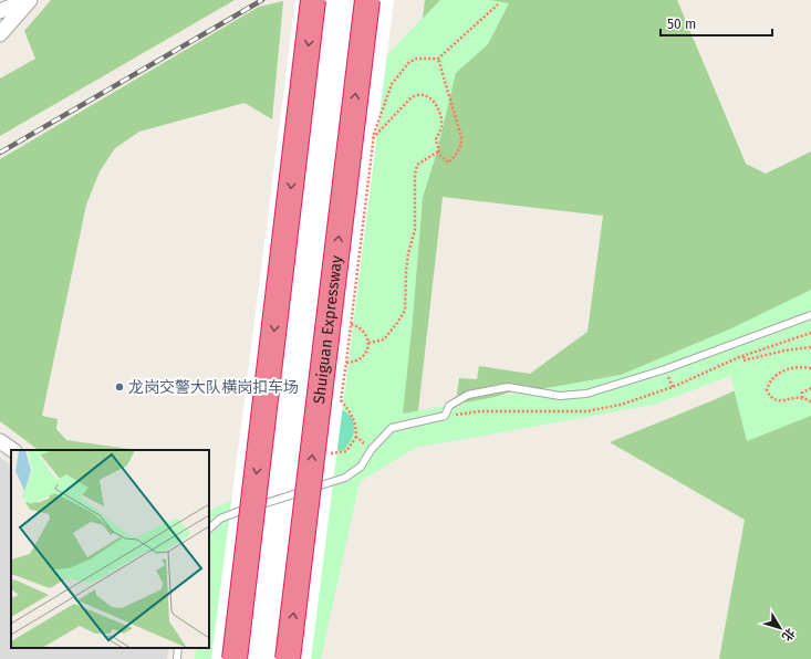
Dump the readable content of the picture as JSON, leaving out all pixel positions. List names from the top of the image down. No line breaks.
{"streets":{"highway":["Shuiguan Expressway"]},"places":["龙岗交警大队横岗扣车场"],"scale_bar":"50 m","north":"bottom right"}
